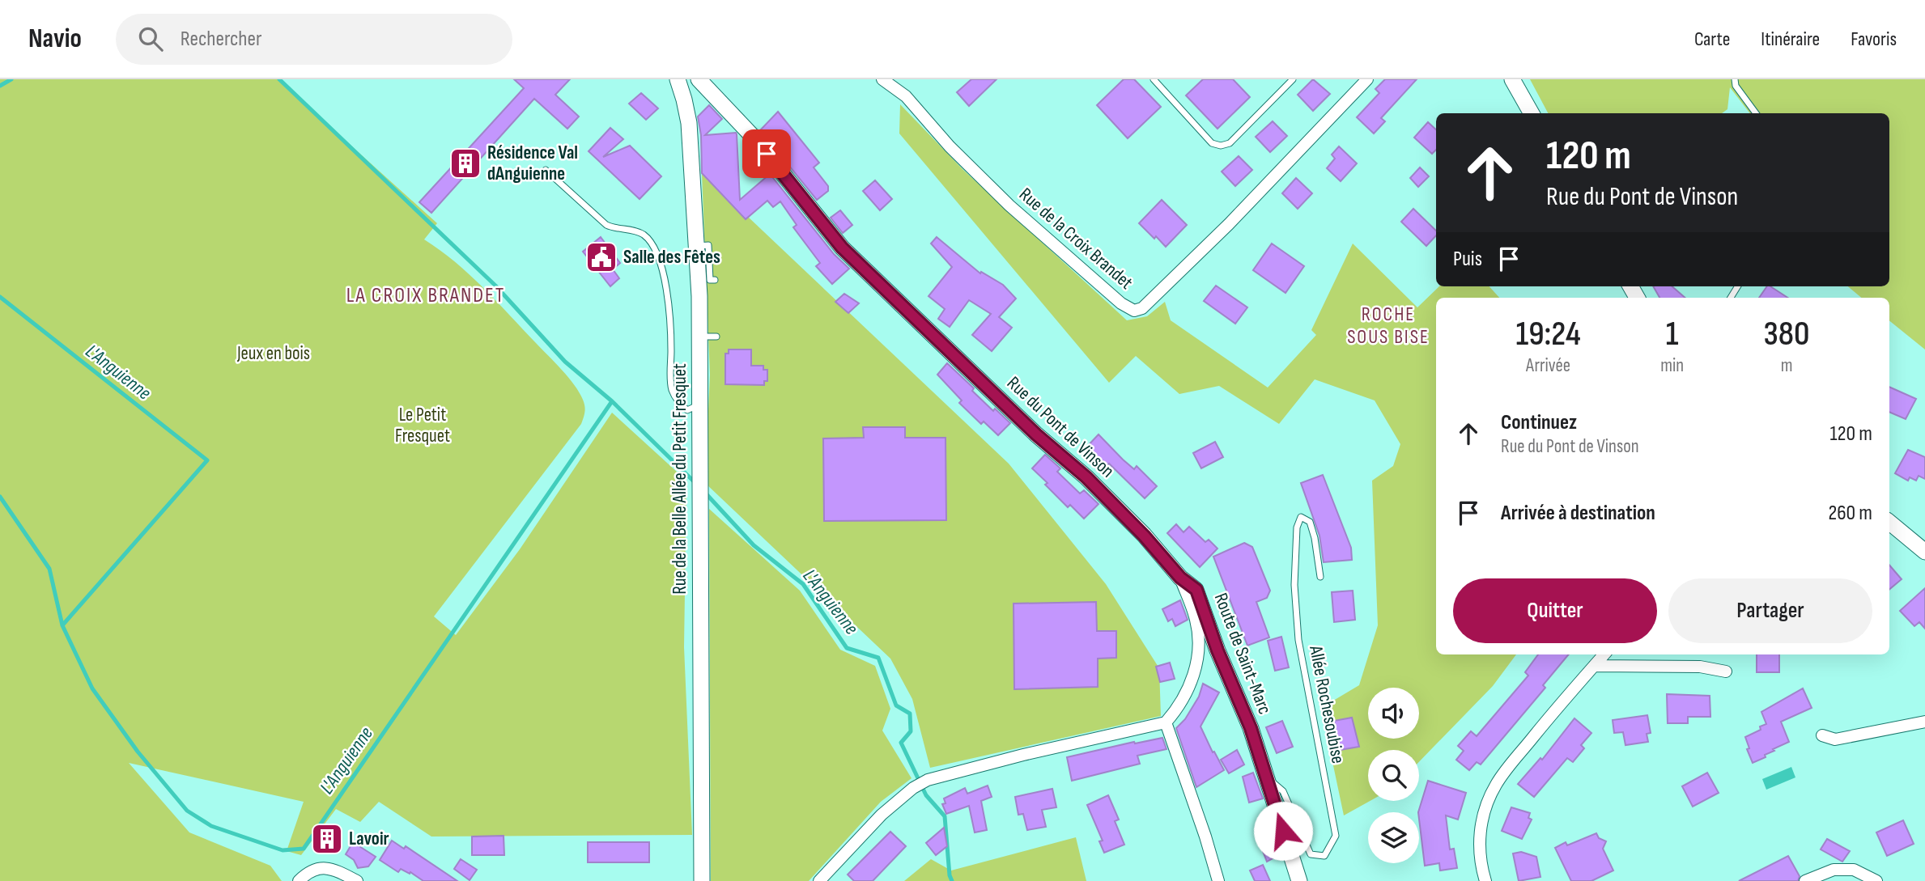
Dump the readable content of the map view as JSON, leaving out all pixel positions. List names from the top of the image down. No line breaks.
{"streets":{"street":["Rue de la Croix Brandet","Rue du Pont de Vinson","Rue de la Belle Allée du Petit Fresquet","Route de Saint-Marc"],"lane":["Allée Rochesoubise"]},"crossings":[["Rue du Pont de Vinson","Route de Saint-Marc"],["Route de Saint-Marc","Allée Rochesoubise"]],"districts":["LA CROIX BRANDET","ROCHE SOUS BISE"],"water":["L'Anguienne"],"parks":["Jeux en bois","Le Petit Fresquet"],"places":{"building":["Résidence Val dAnguienne","Lavoir"],"public building":["Salle des Fêtes"]},"page":{"header":"Navio","search":"Rechercher","nav":["Carte","Itinéraire","Favoris"],"turn":["120 m","Rue du Pont de Vinson"],"then":"Puis","eta":["19:24","Arrivée","1","min","380","m"],"list":[{"name":"Continuez","note":"Rue du Pont de Vinson","value":"120 m"},{"name":"Arrivée à destination","value":"260 m"}],"buttons":["Quitter","Partager"]}}
